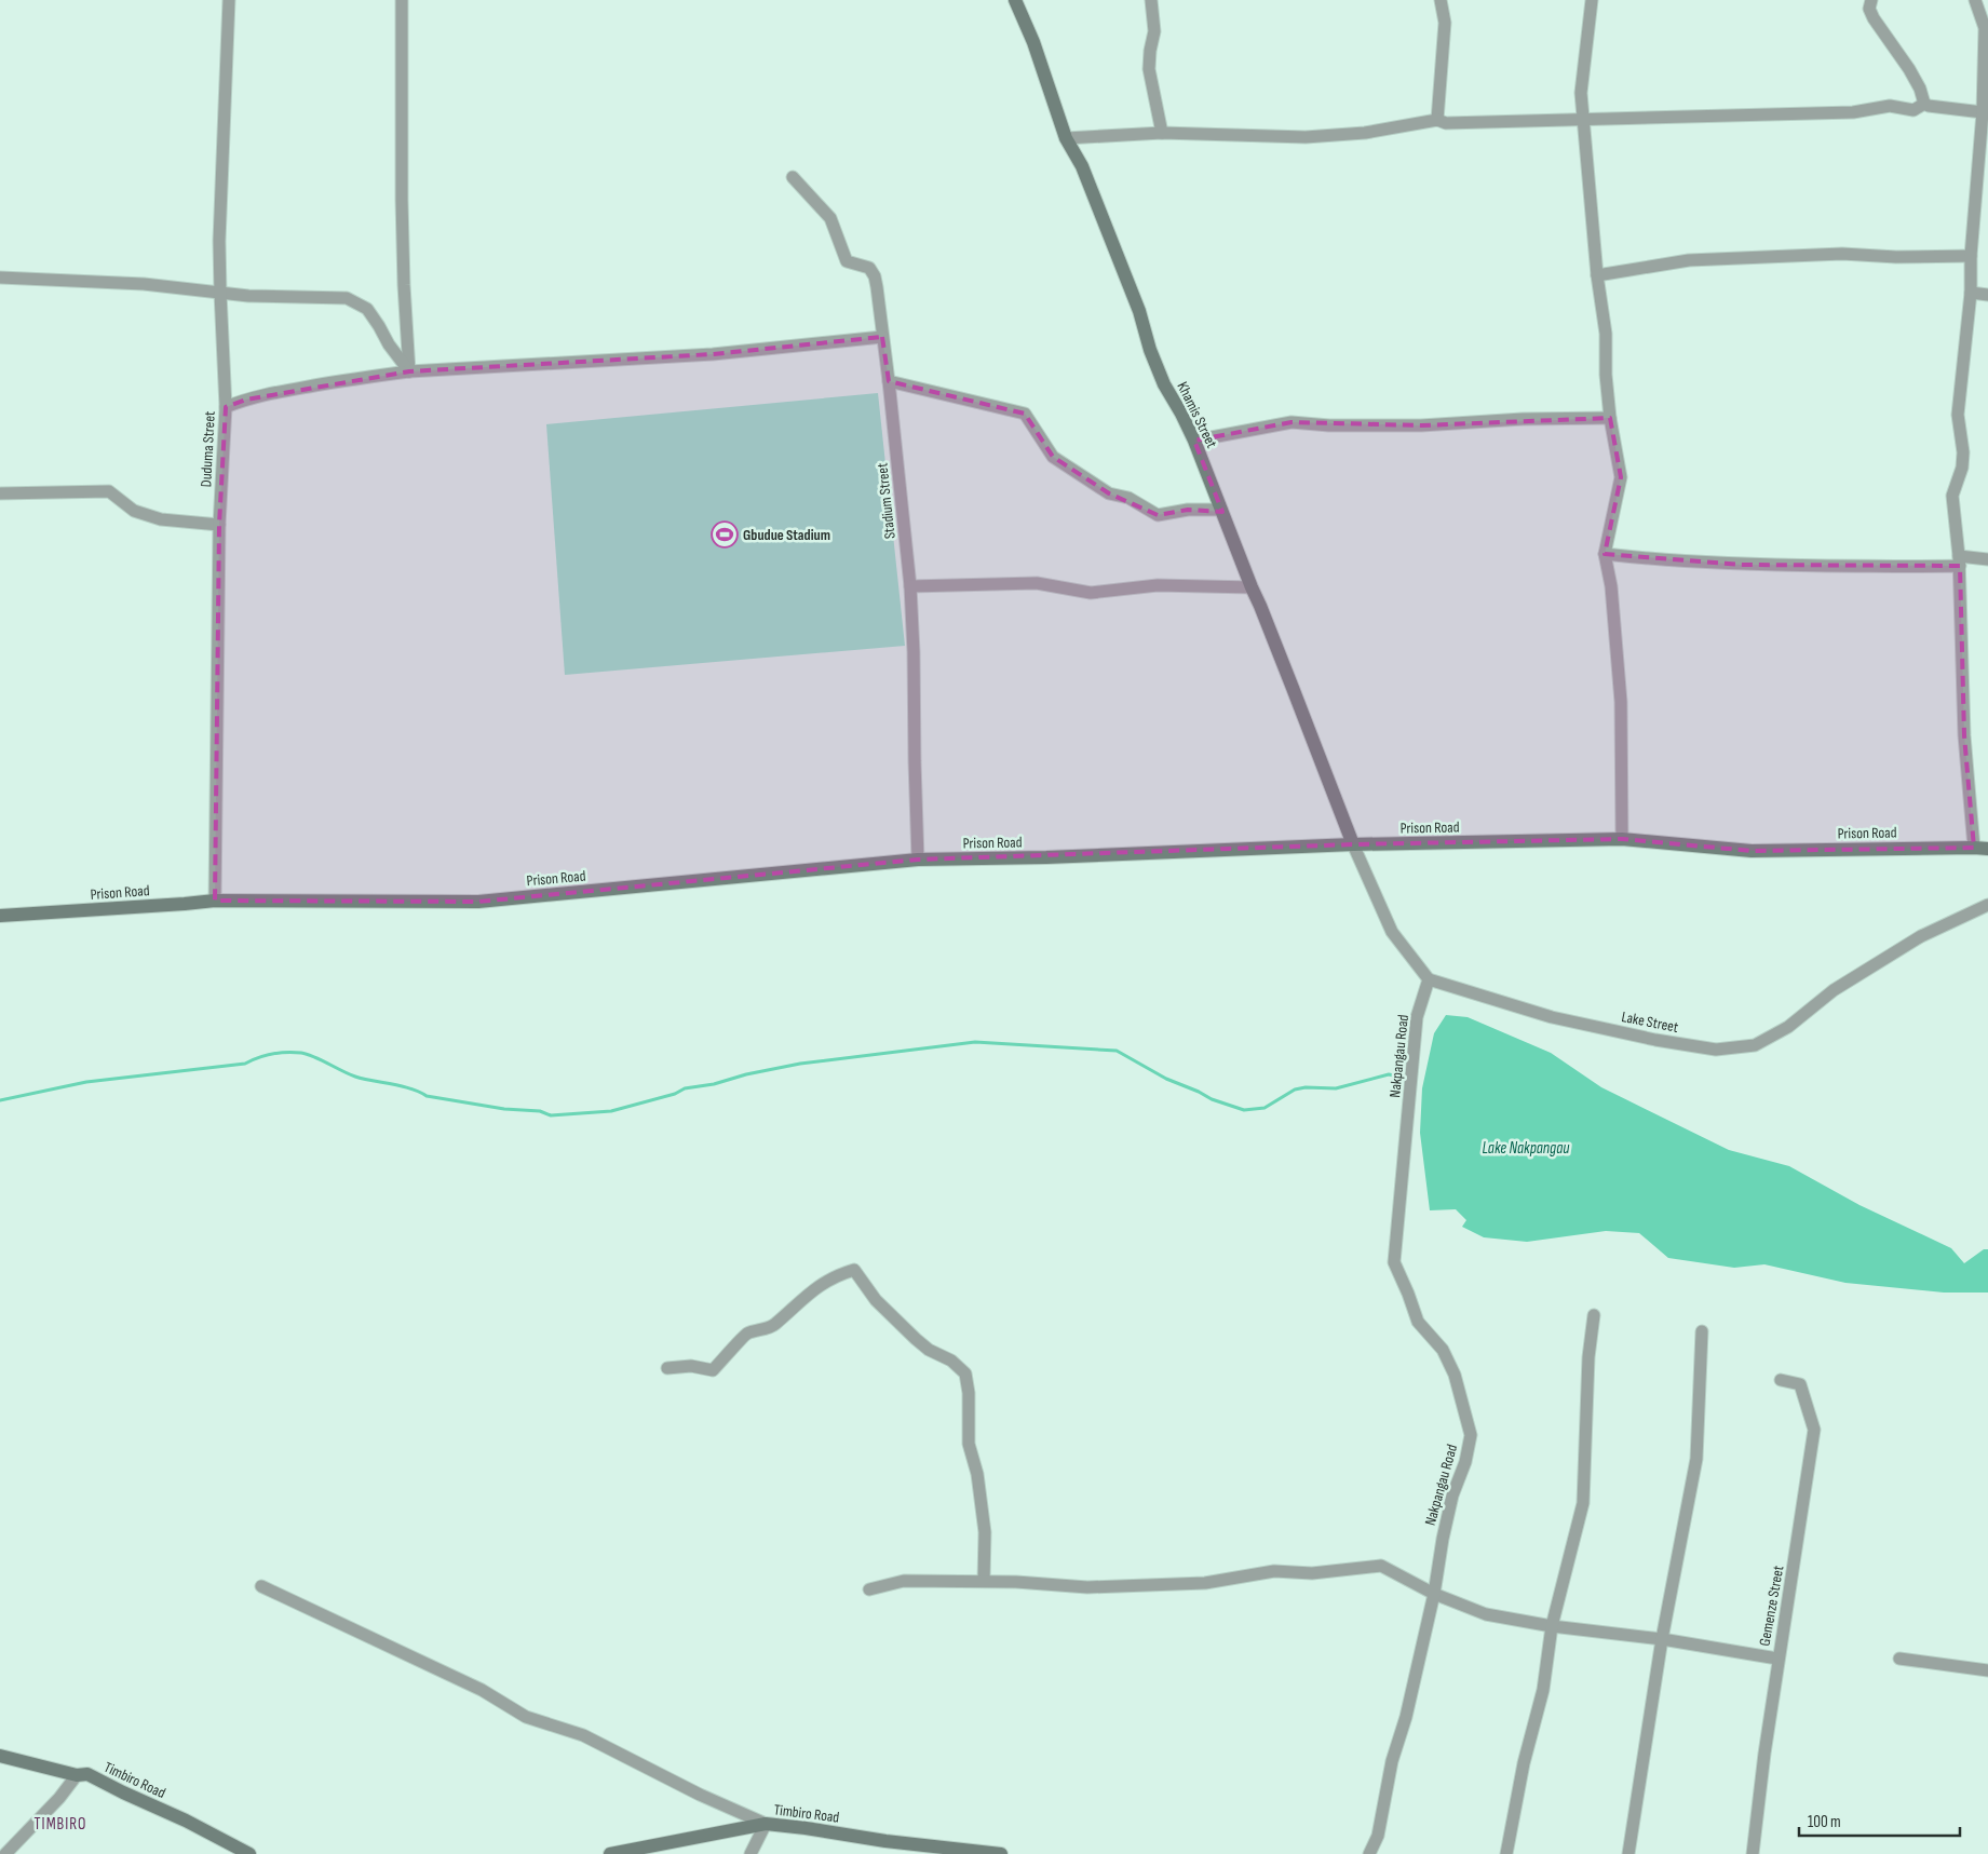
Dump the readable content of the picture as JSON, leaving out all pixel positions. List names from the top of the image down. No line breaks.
{"streets":{"street":["Khamis Street","Duduma Street","Stadium Street","Prison Road","Lake Street","Nakpangau Road","Gemenze Street","Timbiro Road"]},"crossings":[["Khamis Street","Prison Road"],["Duduma Street","Prison Road"],["Stadium Street","Prison Road"],["Lake Street","Nakpangau Road"]],"districts":["TIMBIRO"],"water":["Lake Nakpangau"],"places":{"sports":["Gbudue Stadium"]},"scale_bar":"100 m"}
